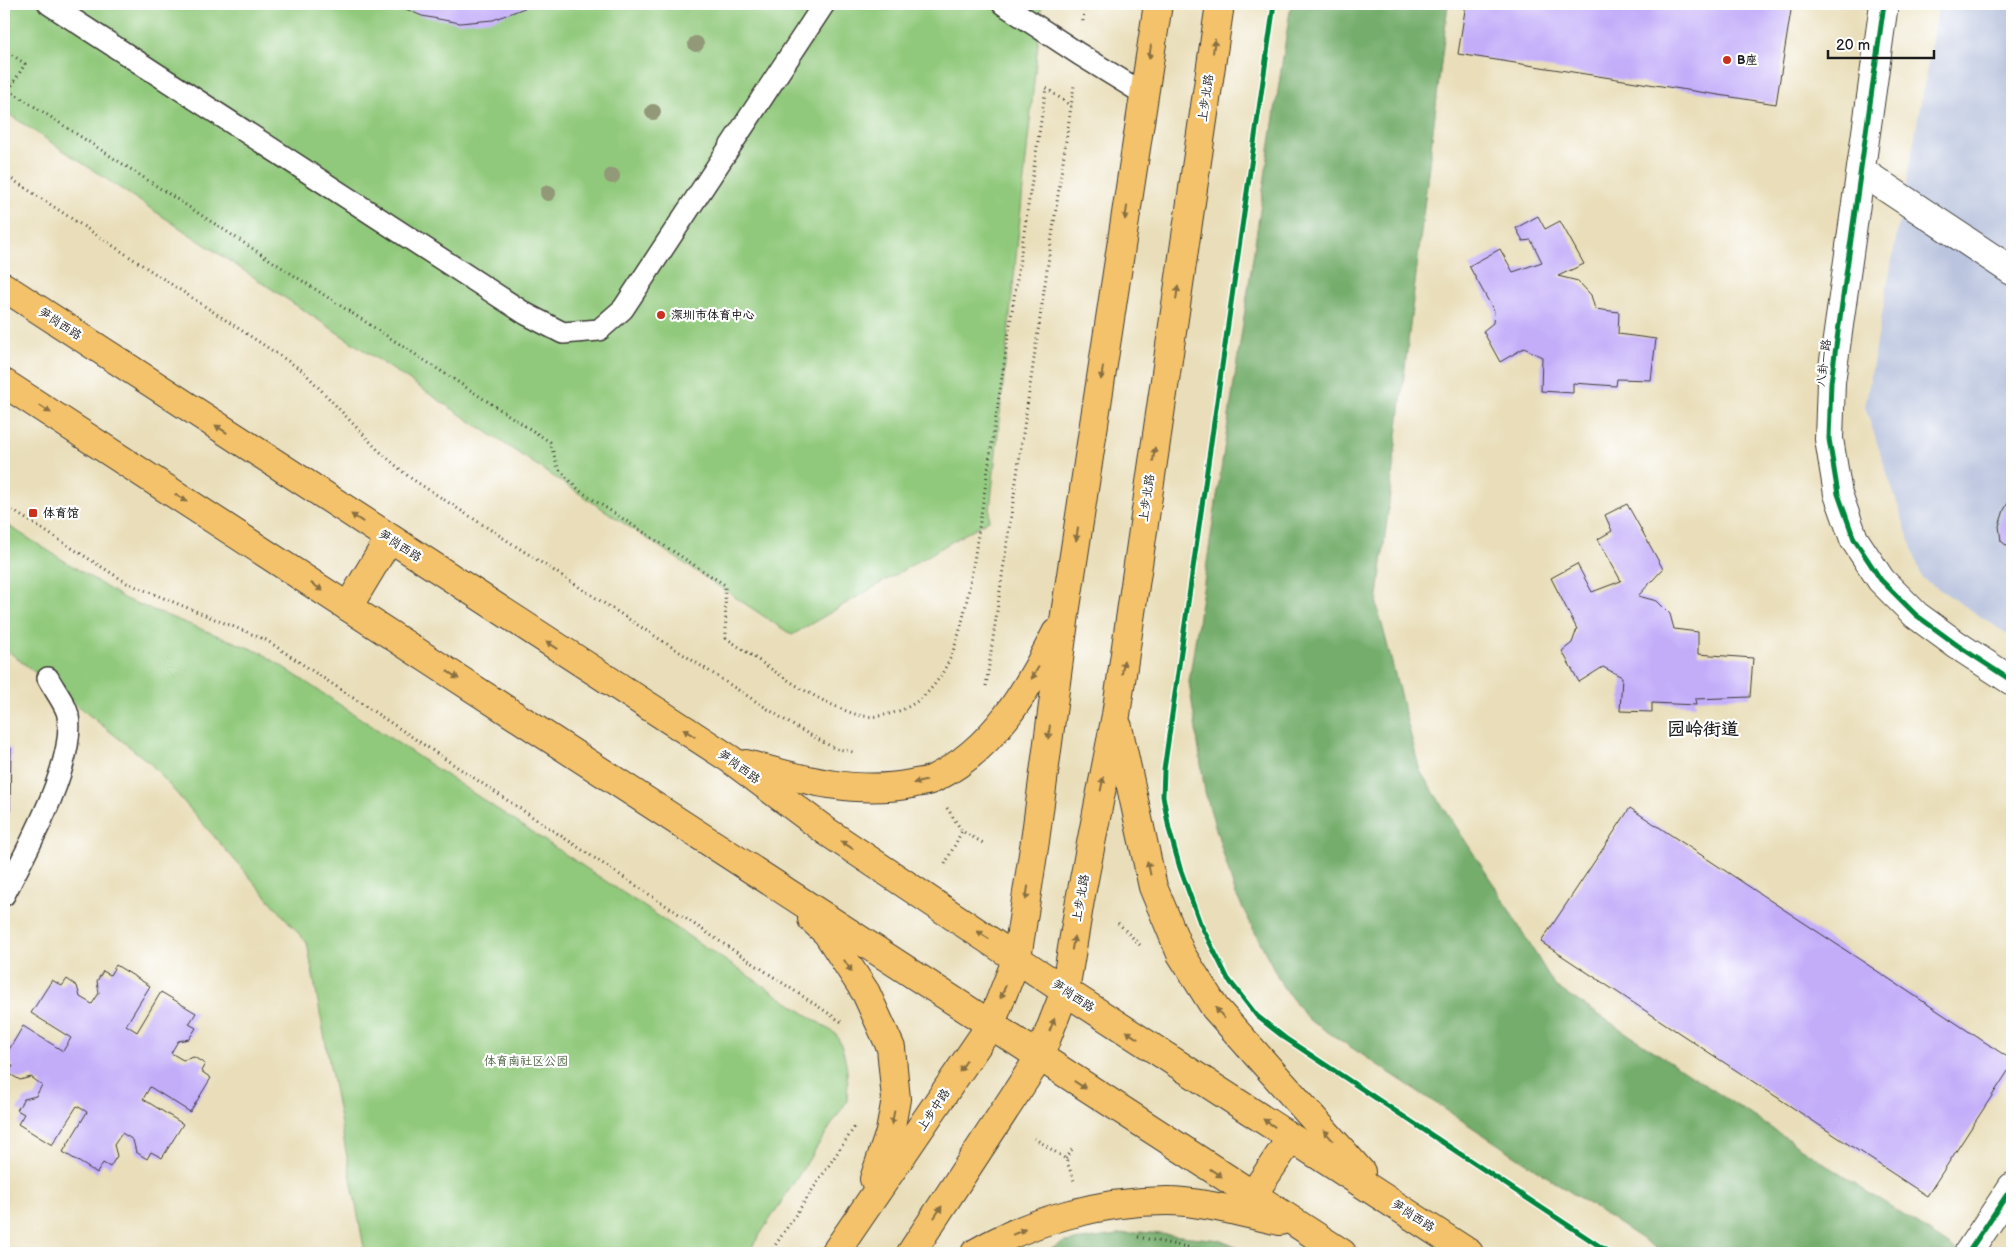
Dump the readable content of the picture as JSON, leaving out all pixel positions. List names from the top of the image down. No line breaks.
{"streets":{"main road":["上步北路","笋岗西路","上步中路"],"street":["八卦一路"]},"crossings":[["上步北路","笋岗西路"],["笋岗西路","上步中路"]],"districts":["园岭街道"],"parks":["体育南社区公园"],"places":{"other":["B座","深圳市体育中心"],"transit":["体育馆"]},"scale_bar":"20 m"}
